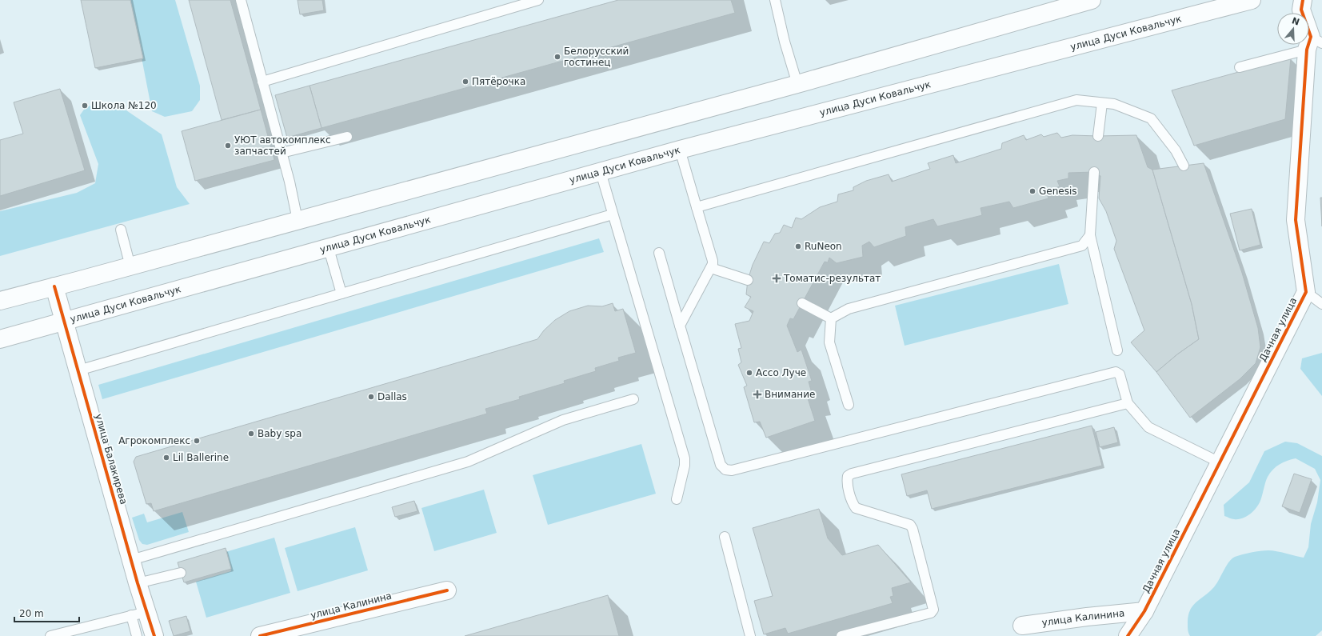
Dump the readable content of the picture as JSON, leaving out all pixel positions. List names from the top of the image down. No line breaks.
{"streets":{"main road":["улица Дуси Ковальчук","Дачная улица","улица Балакирева","улица Калинина"]},"crossings":[["улица Дуси Ковальчук","улица Балакирева"],["Дачная улица","улица Калинина"]],"places":{"other":["Белорусский гостинец","Пятёрочка","Школа №120","УЮТ автокомплекс запчастей","Genesis","RuNeon","Ассо Луче","Dallas","Baby spa","Агрокомплекс","Lil Ballerine"],"health":["Томатис-результат","Внимание"]},"scale_bar":"20 m","north":"top"}
